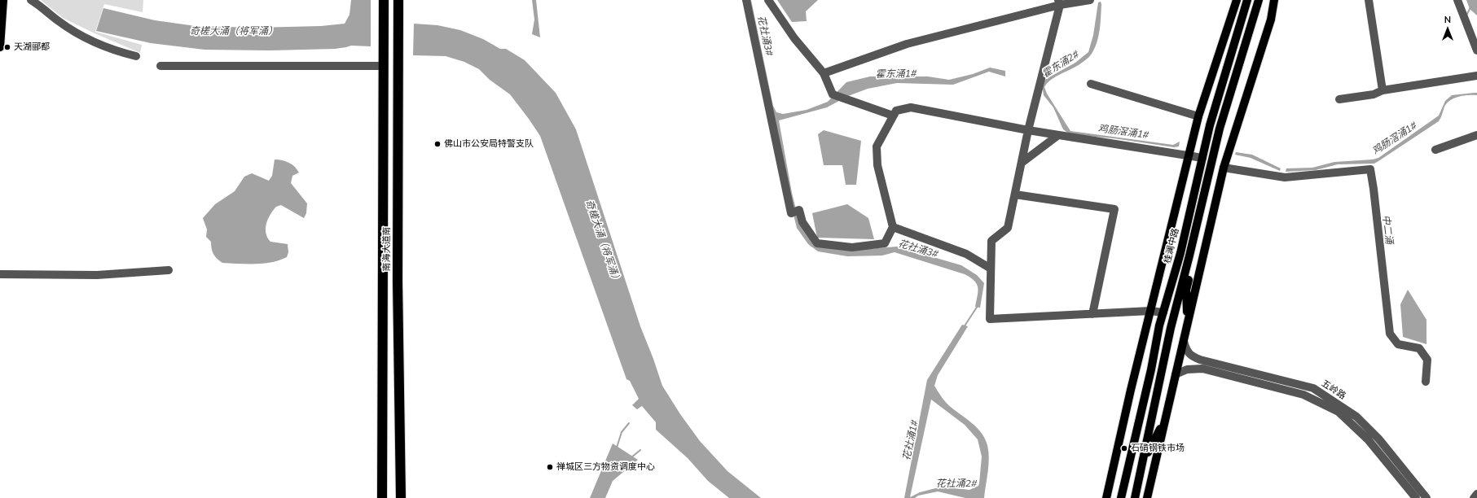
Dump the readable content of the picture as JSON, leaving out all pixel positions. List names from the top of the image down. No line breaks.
{"streets":{"highway":["南海大道南"],"main road":["桂澜中路"],"street":["五岭路"]},"water":["奇槎大涌（将军涌）","花社涌3#","霍东涌2#","霍东涌1#","鸡肠滘涌1#","中二涌","花社涌1#","花社涌2#"],"places":["天湖郦都","佛山市公安局特警支队","石𬒔钢铁市场","禅城区三方物资调度中心"],"north":"top"}
